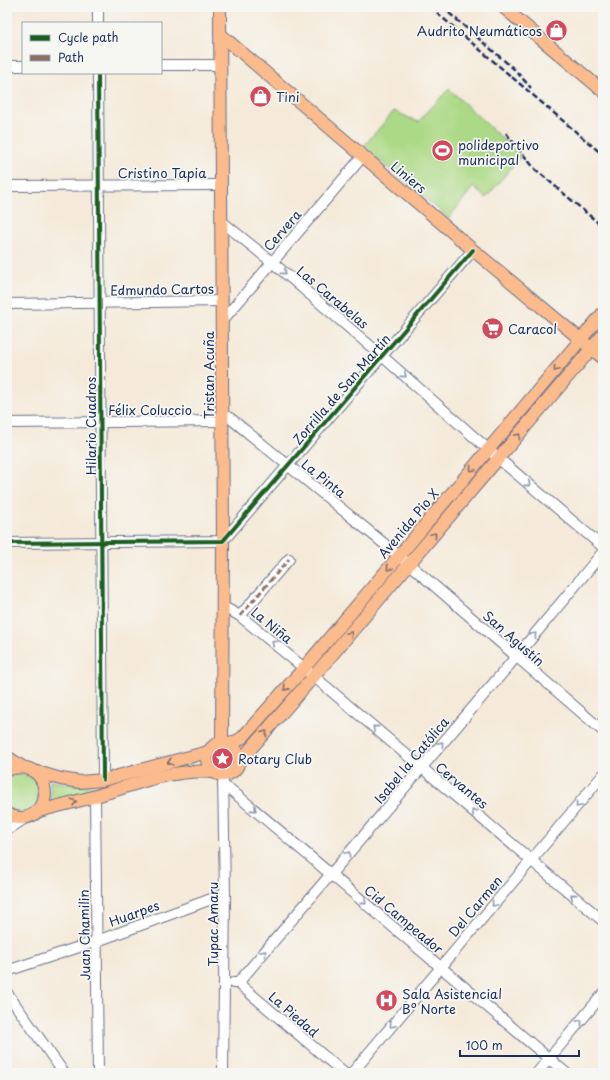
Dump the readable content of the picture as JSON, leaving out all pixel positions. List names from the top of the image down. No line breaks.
{"streets":{"main road":["Liniers","Tristan Acuña","Avenida Pio X"],"street":["Cristino Tapia","Cervera","Edmundo Cartos","Las Carabelas","Zorrilla de San Martín","Félix Coluccio","Hilario Cuadros","La Pinta","La Niña","San Agustín","Isabel la Católica","Cervantes","Del Carmen","Huarpes","Cid Campeador","Tupac Amaru","Juan Chamilin","La Piedad"]},"crossings":[["Cristino Tapia","Tristan Acuña"],["Cristino Tapia","Hilario Cuadros"],["Liniers","Cervera"],["Liniers","Tristan Acuña"],["Liniers","Zorrilla de San Martín"],["Liniers","Avenida Pio X"],["Cervera","Las Carabelas"],["Cervera","Tristan Acuña"],["Edmundo Cartos","Tristan Acuña"],["Edmundo Cartos","Hilario Cuadros"],["Las Carabelas","Tristan Acuña"],["Las Carabelas","Zorrilla de San Martín"],["Las Carabelas","Avenida Pio X"],["Tristan Acuña","Zorrilla de San Martín"],["Tristan Acuña","Félix Coluccio"],["Tristan Acuña","La Pinta"],["Tristan Acuña","Avenida Pio X"],["Tristan Acuña","La Niña"],["Tristan Acuña","Cid Campeador"],["Tristan Acuña","Tupac Amaru"],["Zorrilla de San Martín","La Pinta"],["Félix Coluccio","Hilario Cuadros"],["Félix Coluccio","La Pinta"],["La Pinta","Avenida Pio X"],["La Pinta","San Agustín"],["Avenida Pio X","La Niña"],["Avenida Pio X","San Agustín"],["Avenida Pio X","Cervantes"],["Avenida Pio X","Cid Campeador"],["Avenida Pio X","Tupac Amaru"],["La Niña","Cervantes"],["San Agustín","Isabel la Católica"],["Isabel la Católica","Cervantes"],["Isabel la Católica","Cid Campeador"],["Isabel la Católica","La Piedad"],["Cervantes","Del Carmen"],["Del Carmen","Cid Campeador"],["Huarpes","Tupac Amaru"],["Huarpes","Juan Chamilin"],["Cid Campeador","Tupac Amaru"]],"one_way":["Las Carabelas","La Niña","Isabel la Católica","Cervantes","Del Carmen","Cid Campeador"],"places":{"shop":["Audrito Neumáticos","Tini"],"sports":["polideportivo municipal"],"supermarket":["Caracol"],"place":["Rotary Club"],"hospital":["Sala Asistencial Bº Norte"]},"legend":["Cycle path","Path"],"scale_bar":"100 m"}
